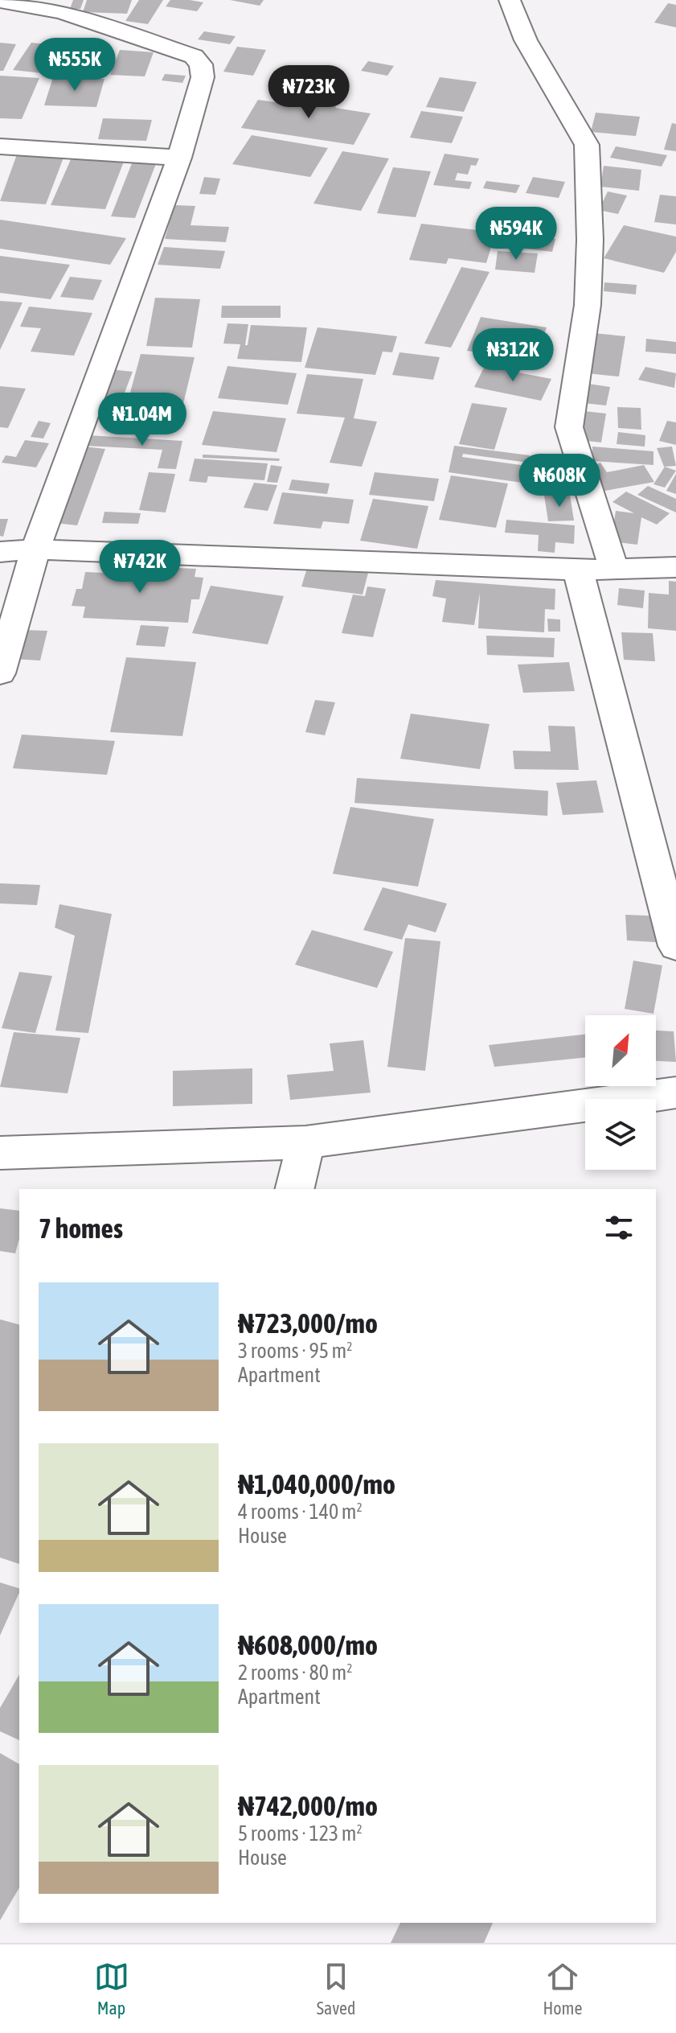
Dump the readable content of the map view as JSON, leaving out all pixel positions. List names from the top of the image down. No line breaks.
{"north":"top right","page":{"price":["₦555K","₦723K","₦594K","₦312K","₦1.04M","₦608K","₦742K"],"heading":"7 homes","list":[{"name":"₦723,000/mo","note":"3 rooms · 95 m² · Apartment"},{"name":"₦1,040,000/mo","note":"4 rooms · 140 m² · House"},{"name":"₦608,000/mo","note":"2 rooms · 80 m² · Apartment"},{"name":"₦742,000/mo","note":"5 rooms · 123 m² · House"}],"tabs":["Map","Saved","Home"]}}
